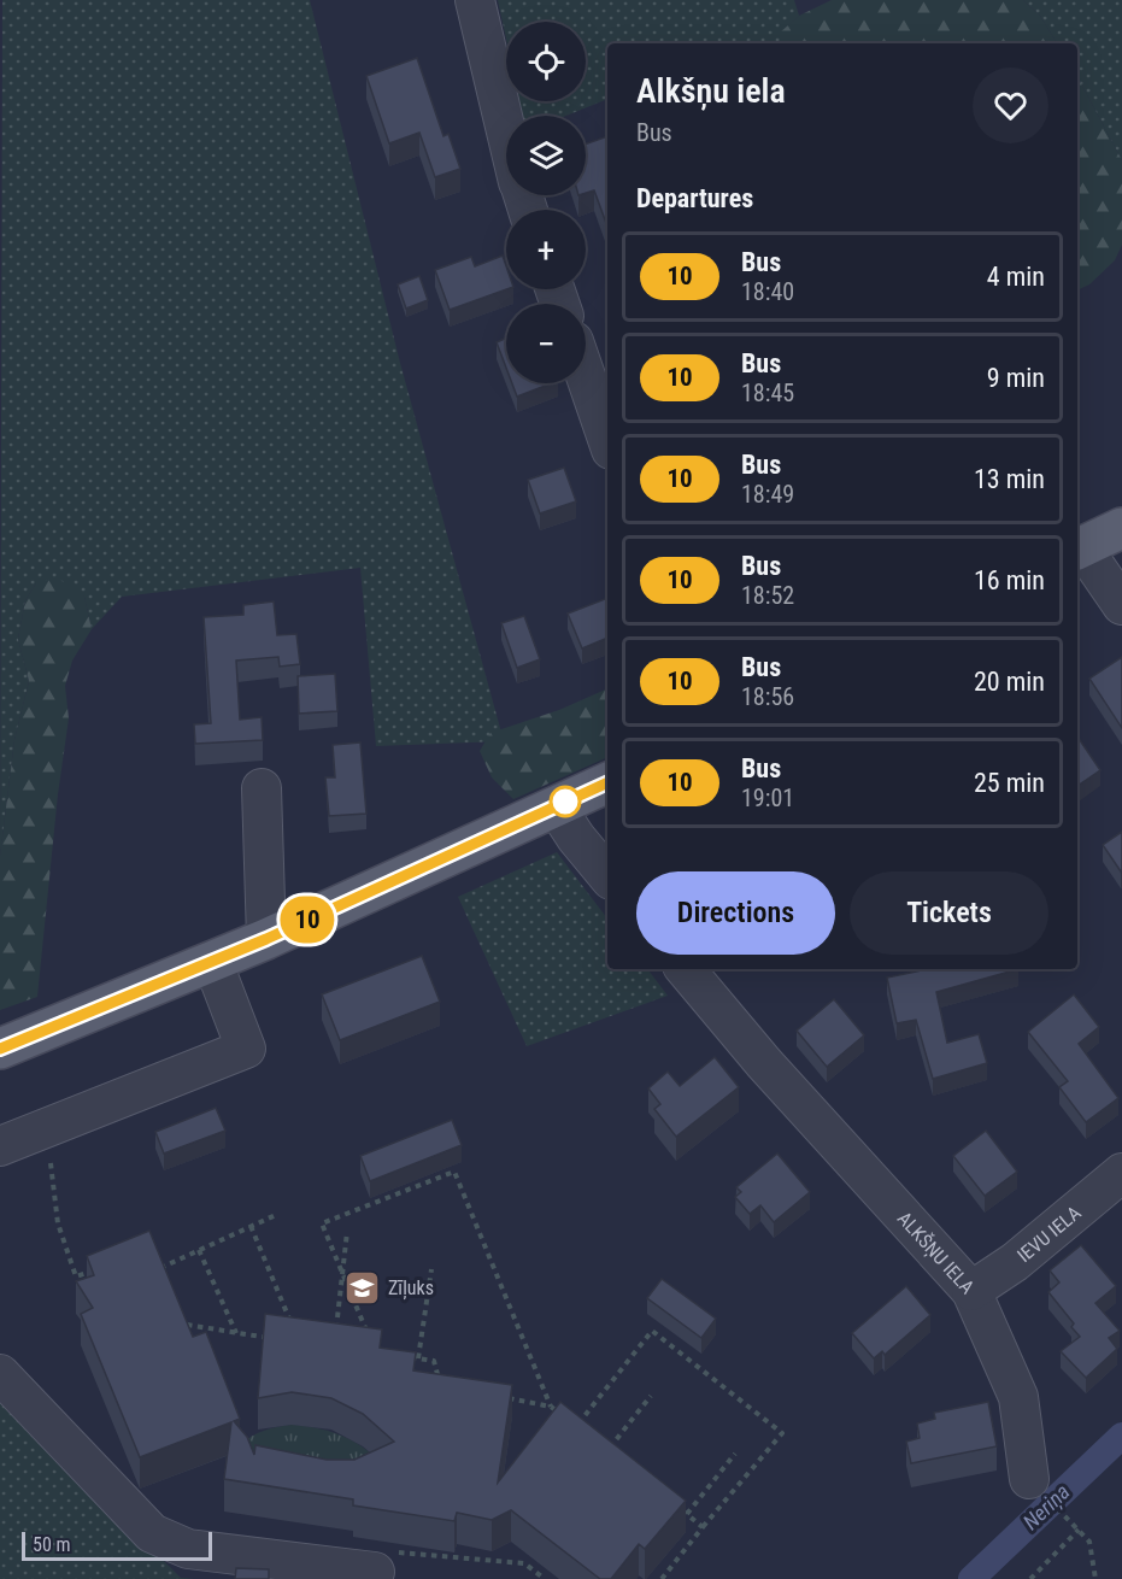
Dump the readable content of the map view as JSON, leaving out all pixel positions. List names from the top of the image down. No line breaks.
{"streets":{"street":["IEVU IELA","ALKŠŅU IELA"]},"crossings":[["IEVU IELA","ALKŠŅU IELA"]],"water":["Neriņa"],"places":{"school or university":["Zīļuks"]},"lines":["bus line 10"],"scale_bar":"50 m","page":{"on_map":"10","map_buttons":["+","−"],"heading":[["Alkšņu iela","Bus"],"Departures"],"list":[{"mark":"10","name":"Bus","note":"18:40","value":"4 min"},{"mark":"10","name":"Bus","note":"18:45","value":"9 min"},{"mark":"10","name":"Bus","note":"18:49","value":"13 min"},{"mark":"10","name":"Bus","note":"18:52","value":"16 min"},{"mark":"10","name":"Bus","note":"18:56","value":"20 min"},{"mark":"10","name":"Bus","note":"19:01","value":"25 min"}],"buttons":["Directions","Tickets"],"scale":"50 m"}}
